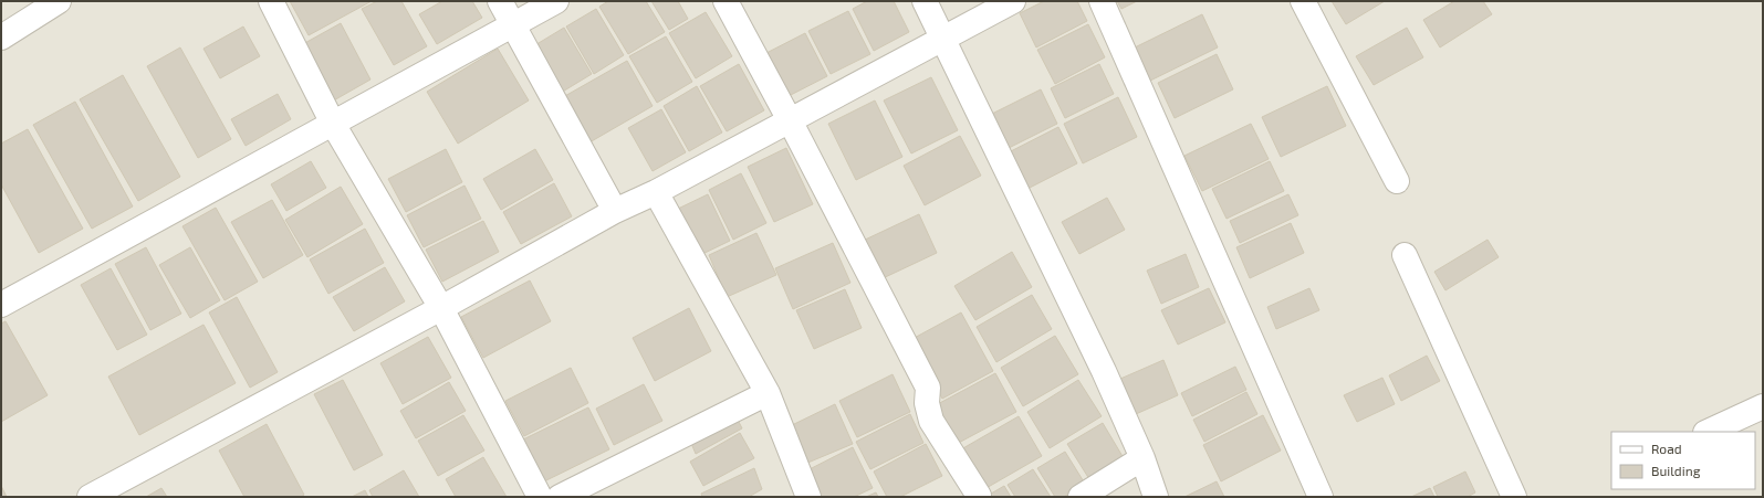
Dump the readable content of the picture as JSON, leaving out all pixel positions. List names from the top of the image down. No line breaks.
{"legend":["Road","Building"]}
